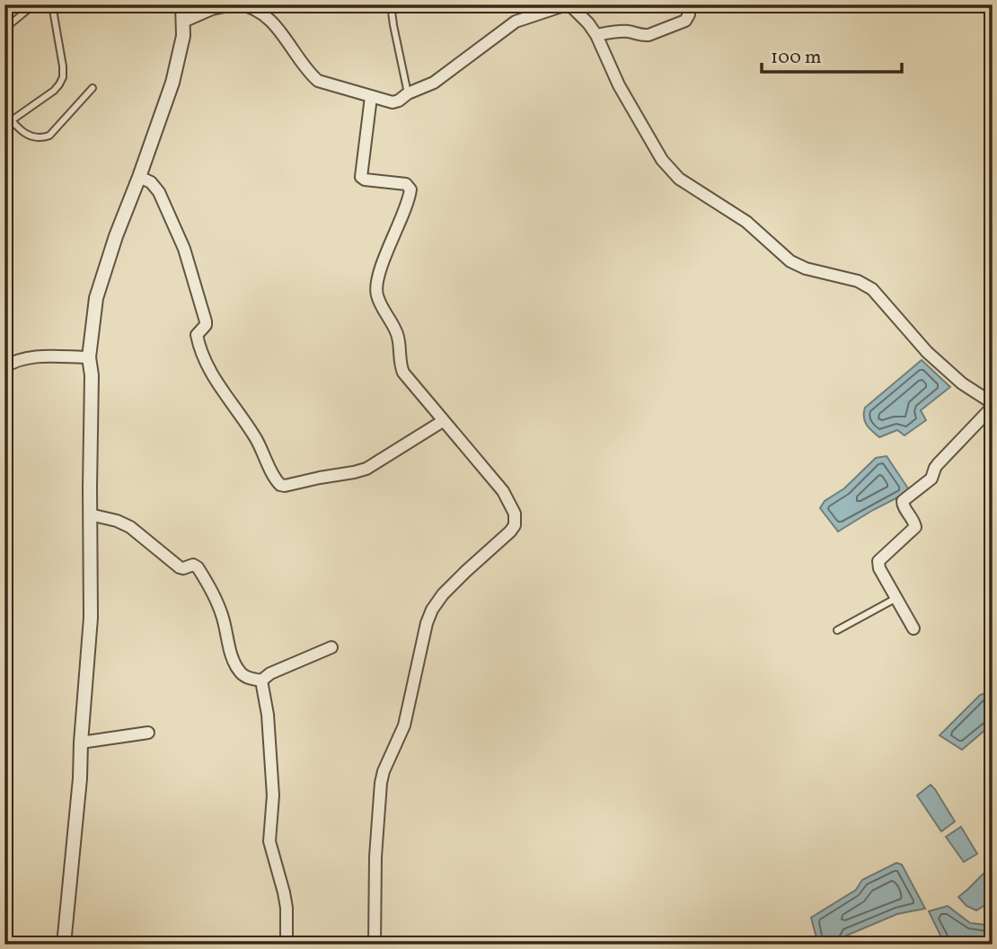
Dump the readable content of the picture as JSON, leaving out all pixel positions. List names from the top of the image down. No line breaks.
{"scale_bar":"100 m"}
